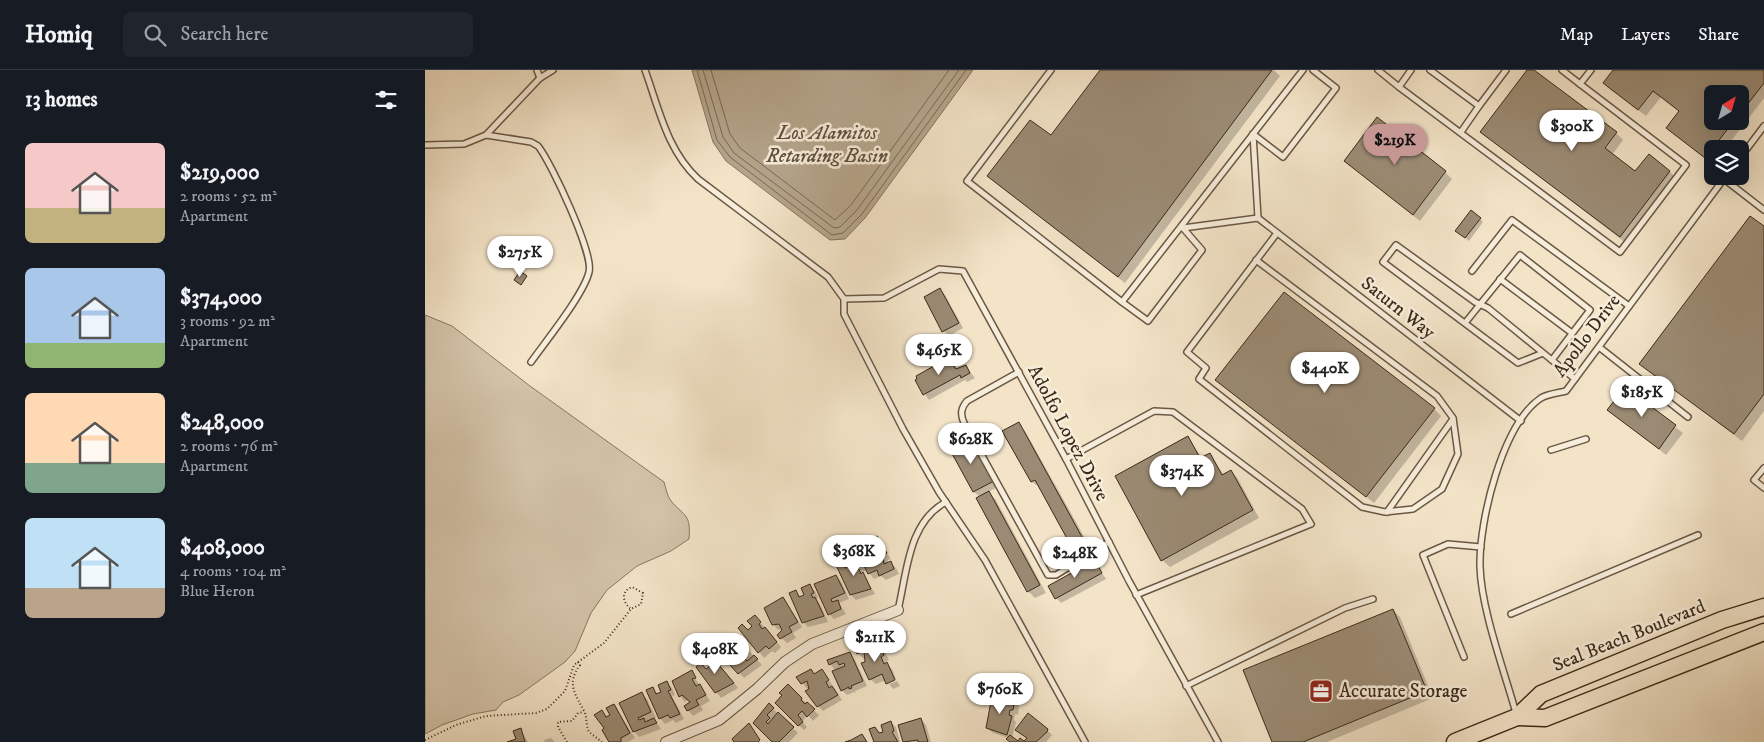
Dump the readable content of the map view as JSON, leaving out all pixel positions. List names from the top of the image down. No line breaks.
{"streets":{"main road":["Seal Beach Boulevard"],"lane":["Saturn Way","Apollo Drive","Adolfo Lopez Drive"]},"crossings":[["Saturn Way","Apollo Drive"],["Apollo Drive","Seal Beach Boulevard"]],"water":["Los Alamitos Retarding Basin"],"places":{"office":["Accurate Storage"]},"north":"top right","page":{"header":"Homiq","search":"Search here","nav":["Map","Layers","Share"],"heading":"13 homes","price":["$300K","$219K","$275K","$465K","$440K","$185K","$628K","$374K","$368K","$248K","$211K","$408K","$760K"],"list":[{"name":"$219,000","note":"2 rooms · 52 m² · Apartment"},{"name":"$374,000","note":"3 rooms · 92 m² · Apartment"},{"name":"$248,000","note":"2 rooms · 76 m² · Apartment"},{"name":"$408,000","note":"4 rooms · 104 m² · Blue Heron"}]}}
